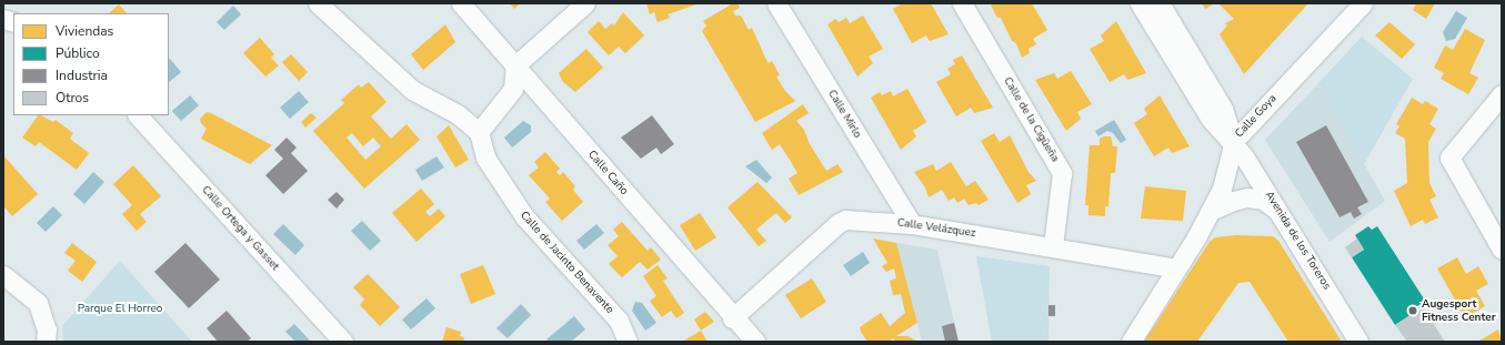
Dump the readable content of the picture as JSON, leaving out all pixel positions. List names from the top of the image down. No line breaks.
{"streets":{"street":["Calle Mirlo","Calle Goya","Calle de la Cigüeña","Calle Caño","Calle Ortega y Gasset","Calle Velázquez","Avenida de los Toreros","Calle de Jacinto Benavente"]},"crossings":[["Calle Mirlo","Calle Velázquez"],["Calle Goya","Calle Velázquez"],["Calle Goya","Avenida de los Toreros"],["Calle de la Cigüeña","Calle Velázquez"],["Calle Caño","Calle Velázquez"]],"parks":["Parque El Horreo"],"places":["Augesport Fitness Center"],"legend":["Viviendas","Público","Industria","Otros"]}
